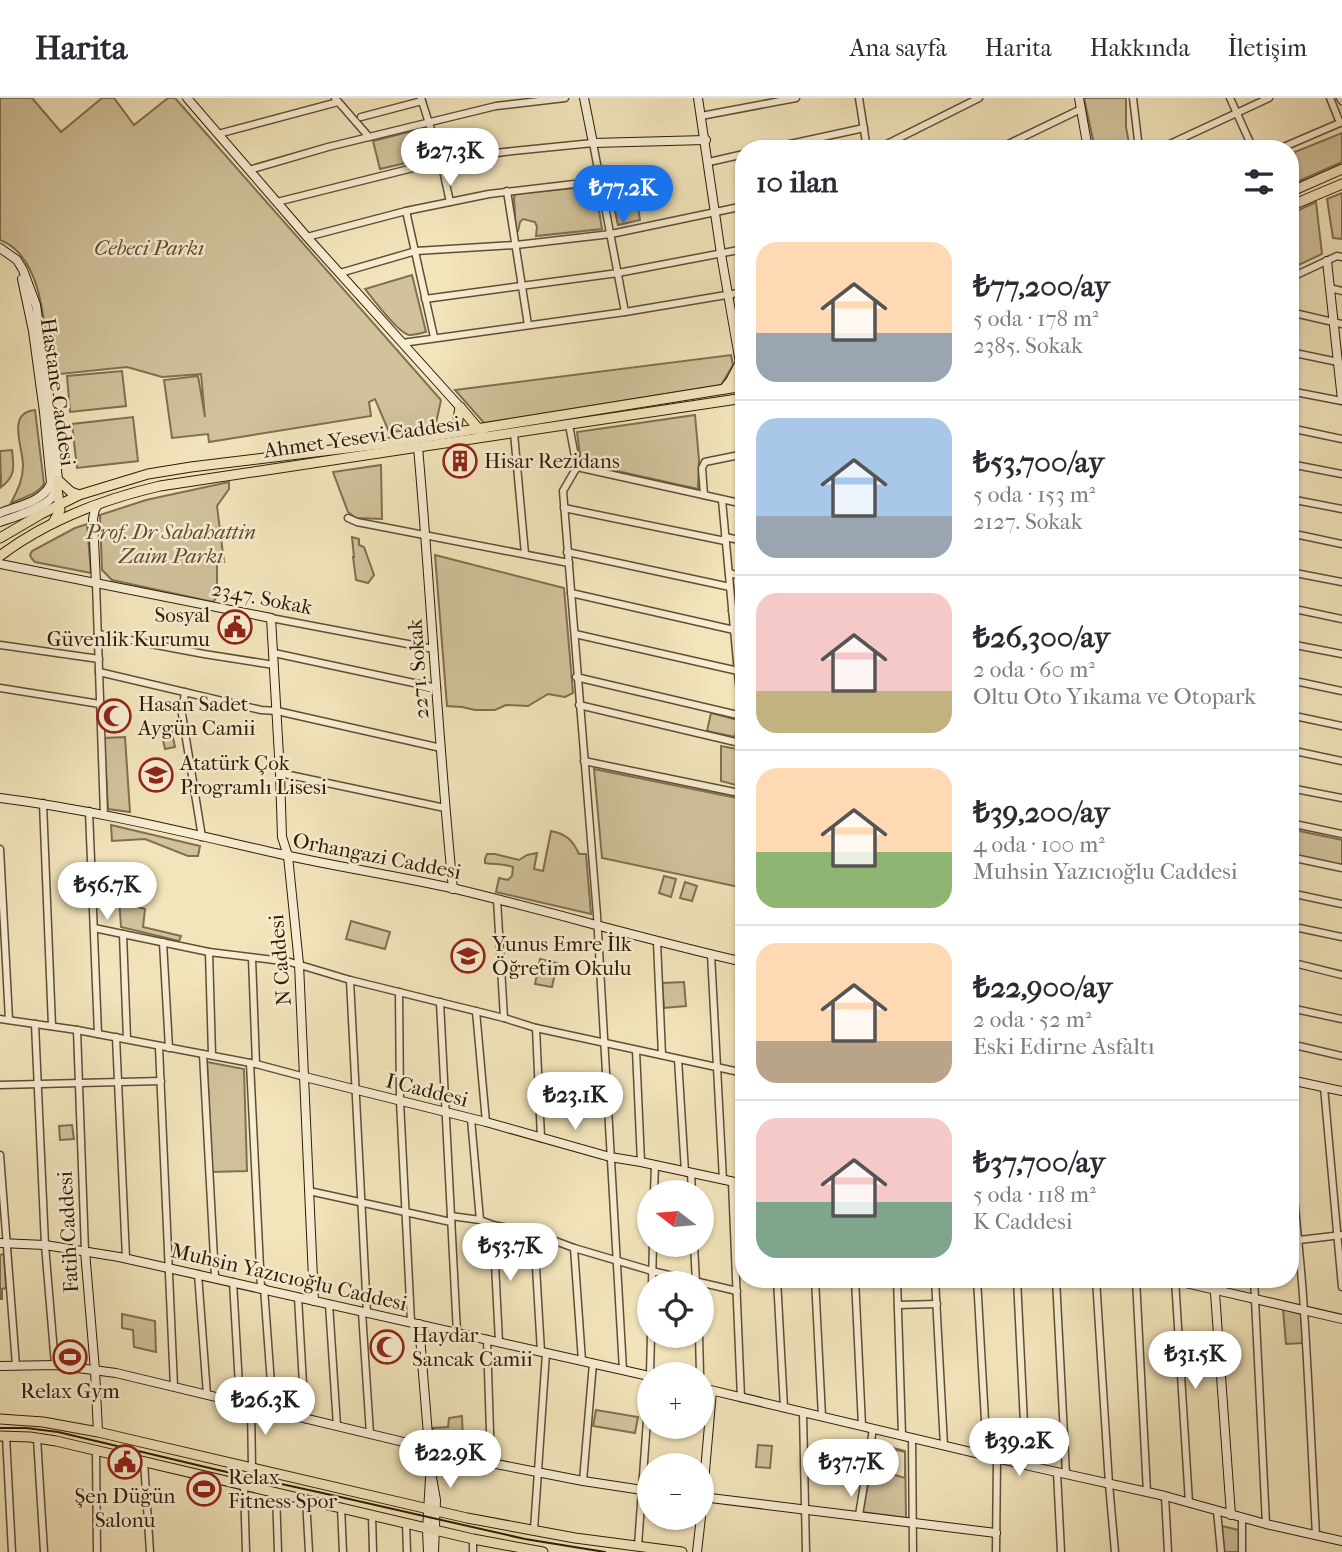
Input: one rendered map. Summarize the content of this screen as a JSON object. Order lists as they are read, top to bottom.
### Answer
{
  "streets": {
    "main road": ["Ahmet Yesevi Caddesi"],
    "street": [
      "Hastane Caddesi",
      "2347. Sokak",
      "2271. Sokak",
      "Orhangazi Caddesi",
      "N Caddesi",
      "I Caddesi",
      "Fatih Caddesi",
      "Muhsin Yazıcıoğlu Caddesi"
    ]
  },
  "crossings": [
    ["Ahmet Yesevi Caddesi", "2271. Sokak"],
    ["2347. Sokak", "2271. Sokak"],
    ["2347. Sokak", "N Caddesi"],
    ["2271. Sokak", "Orhangazi Caddesi"],
    ["Orhangazi Caddesi", "N Caddesi"],
    ["N Caddesi", "I Caddesi"],
    ["N Caddesi", "Muhsin Yazıcıoğlu Caddesi"],
    ["Fatih Caddesi", "Muhsin Yazıcıoğlu Caddesi"]
  ],
  "parks": ["Cebeci Parkı", "Prof. Dr Sabahattin Zaim Parkı"],
  "places": {
    "building": ["Hisar Rezidans"],
    "public building": ["Sosyal Güvenlik Kurumu", "Şen Düğün Salonu"],
    "mosque": ["Hasan Sadet Aygün Camii", "Haydar Sancak Camii"],
    "school or university": ["Atatürk Çok Programlı Lisesi", "Yunus Emre İlk Öğretim Okulu"],
    "sports": ["Relax Gym", "Relax Fitness Spor"]
  },
  "north": "left",
  "page": {
    "header": "Harita",
    "nav": [
      "Ana sayfa",
      "Harita",
      "Hakkında",
      "İletişim"
    ],
    "price": [
      "₺27.3K",
      "₺77.2K",
      "₺56.7K",
      "₺23.1K",
      "₺53.7K",
      "₺31.5K",
      "₺26.3K",
      "₺39.2K",
      "₺22.9K",
      "₺37.7K"
    ],
    "heading": "10 ilan",
    "list": [
      {
        "name": "₺77,200/ay",
        "note": "5 oda · 178 m² · 2385. Sokak"
      },
      {
        "name": "₺53,700/ay",
        "note": "5 oda · 153 m² · 2127. Sokak"
      },
      {
        "name": "₺26,300/ay",
        "note": "2 oda · 60 m² · Oltu Oto Yıkama ve Otopark"
      },
      {
        "name": "₺39,200/ay",
        "note": "4 oda · 100 m² · Muhsin Yazıcıoğlu Caddesi"
      },
      {
        "name": "₺22,900/ay",
        "note": "2 oda · 52 m² · Eski Edirne Asfaltı"
      },
      {
        "name": "₺37,700/ay",
        "note": "5 oda · 118 m² · K Caddesi"
      }
    ],
    "map_buttons": ["+", "−"]
  }
}
